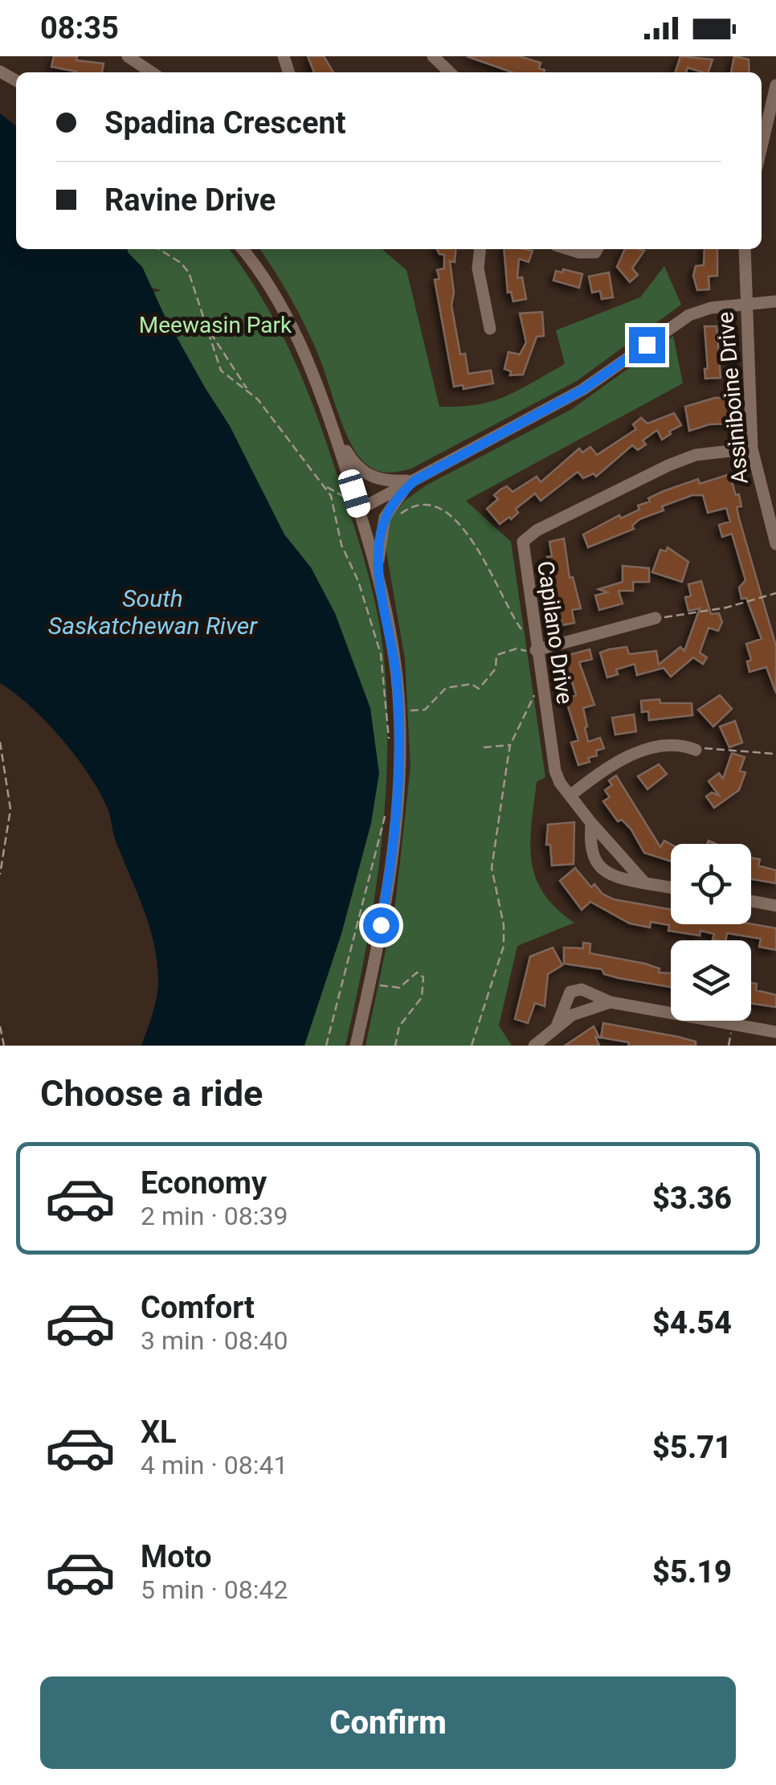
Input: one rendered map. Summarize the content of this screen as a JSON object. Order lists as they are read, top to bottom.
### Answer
{
  "streets": {
    "street": ["Assiniboine Drive", "Capilano Drive"]
  },
  "crossings": [
    ["Assiniboine Drive", "Capilano Drive"]
  ],
  "water": ["South Saskatchewan River"],
  "parks": ["Meewasin Park"],
  "page": {
    "status": "08:35",
    "banner": ["Spadina Crescent", "Ravine Drive"],
    "heading": "Choose a ride",
    "list": [
      {
        "name": "Economy",
        "note": "2 min · 08:39",
        "value": "$3.36"
      },
      {
        "name": "Comfort",
        "note": "3 min · 08:40",
        "value": "$4.54"
      },
      {
        "name": "XL",
        "note": "4 min · 08:41",
        "value": "$5.71"
      },
      {
        "name": "Moto",
        "note": "5 min · 08:42",
        "value": "$5.19"
      }
    ],
    "buttons": "Confirm"
  }
}
